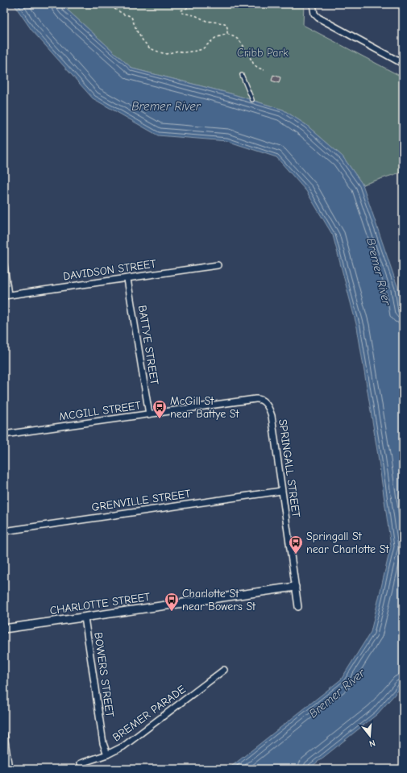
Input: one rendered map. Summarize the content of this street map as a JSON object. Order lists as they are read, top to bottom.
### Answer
{
  "streets": {
    "street": [
      "DAVIDSON STREET",
      "BATTYE STREET",
      "MCGILL STREET",
      "SPRINGALL STREET",
      "GRENVILLE STREET",
      "CHARLOTTE STREET",
      "BOWERS STREET",
      "BREMER PARADE"
    ]
  },
  "crossings": [
    ["DAVIDSON STREET", "BATTYE STREET"],
    ["BATTYE STREET", "MCGILL STREET"],
    ["MCGILL STREET", "SPRINGALL STREET"],
    ["SPRINGALL STREET", "GRENVILLE STREET"],
    ["SPRINGALL STREET", "CHARLOTTE STREET"],
    ["CHARLOTTE STREET", "BOWERS STREET"],
    ["BOWERS STREET", "BREMER PARADE"]
  ],
  "water": ["Bremer River"],
  "parks": ["Cribb Park"],
  "places": {
    "bus stop": ["McGill St near Battye St", "Springall St near Charlotte St", "Charlotte St near Bowers St"]
  },
  "north": "bottom"
}
